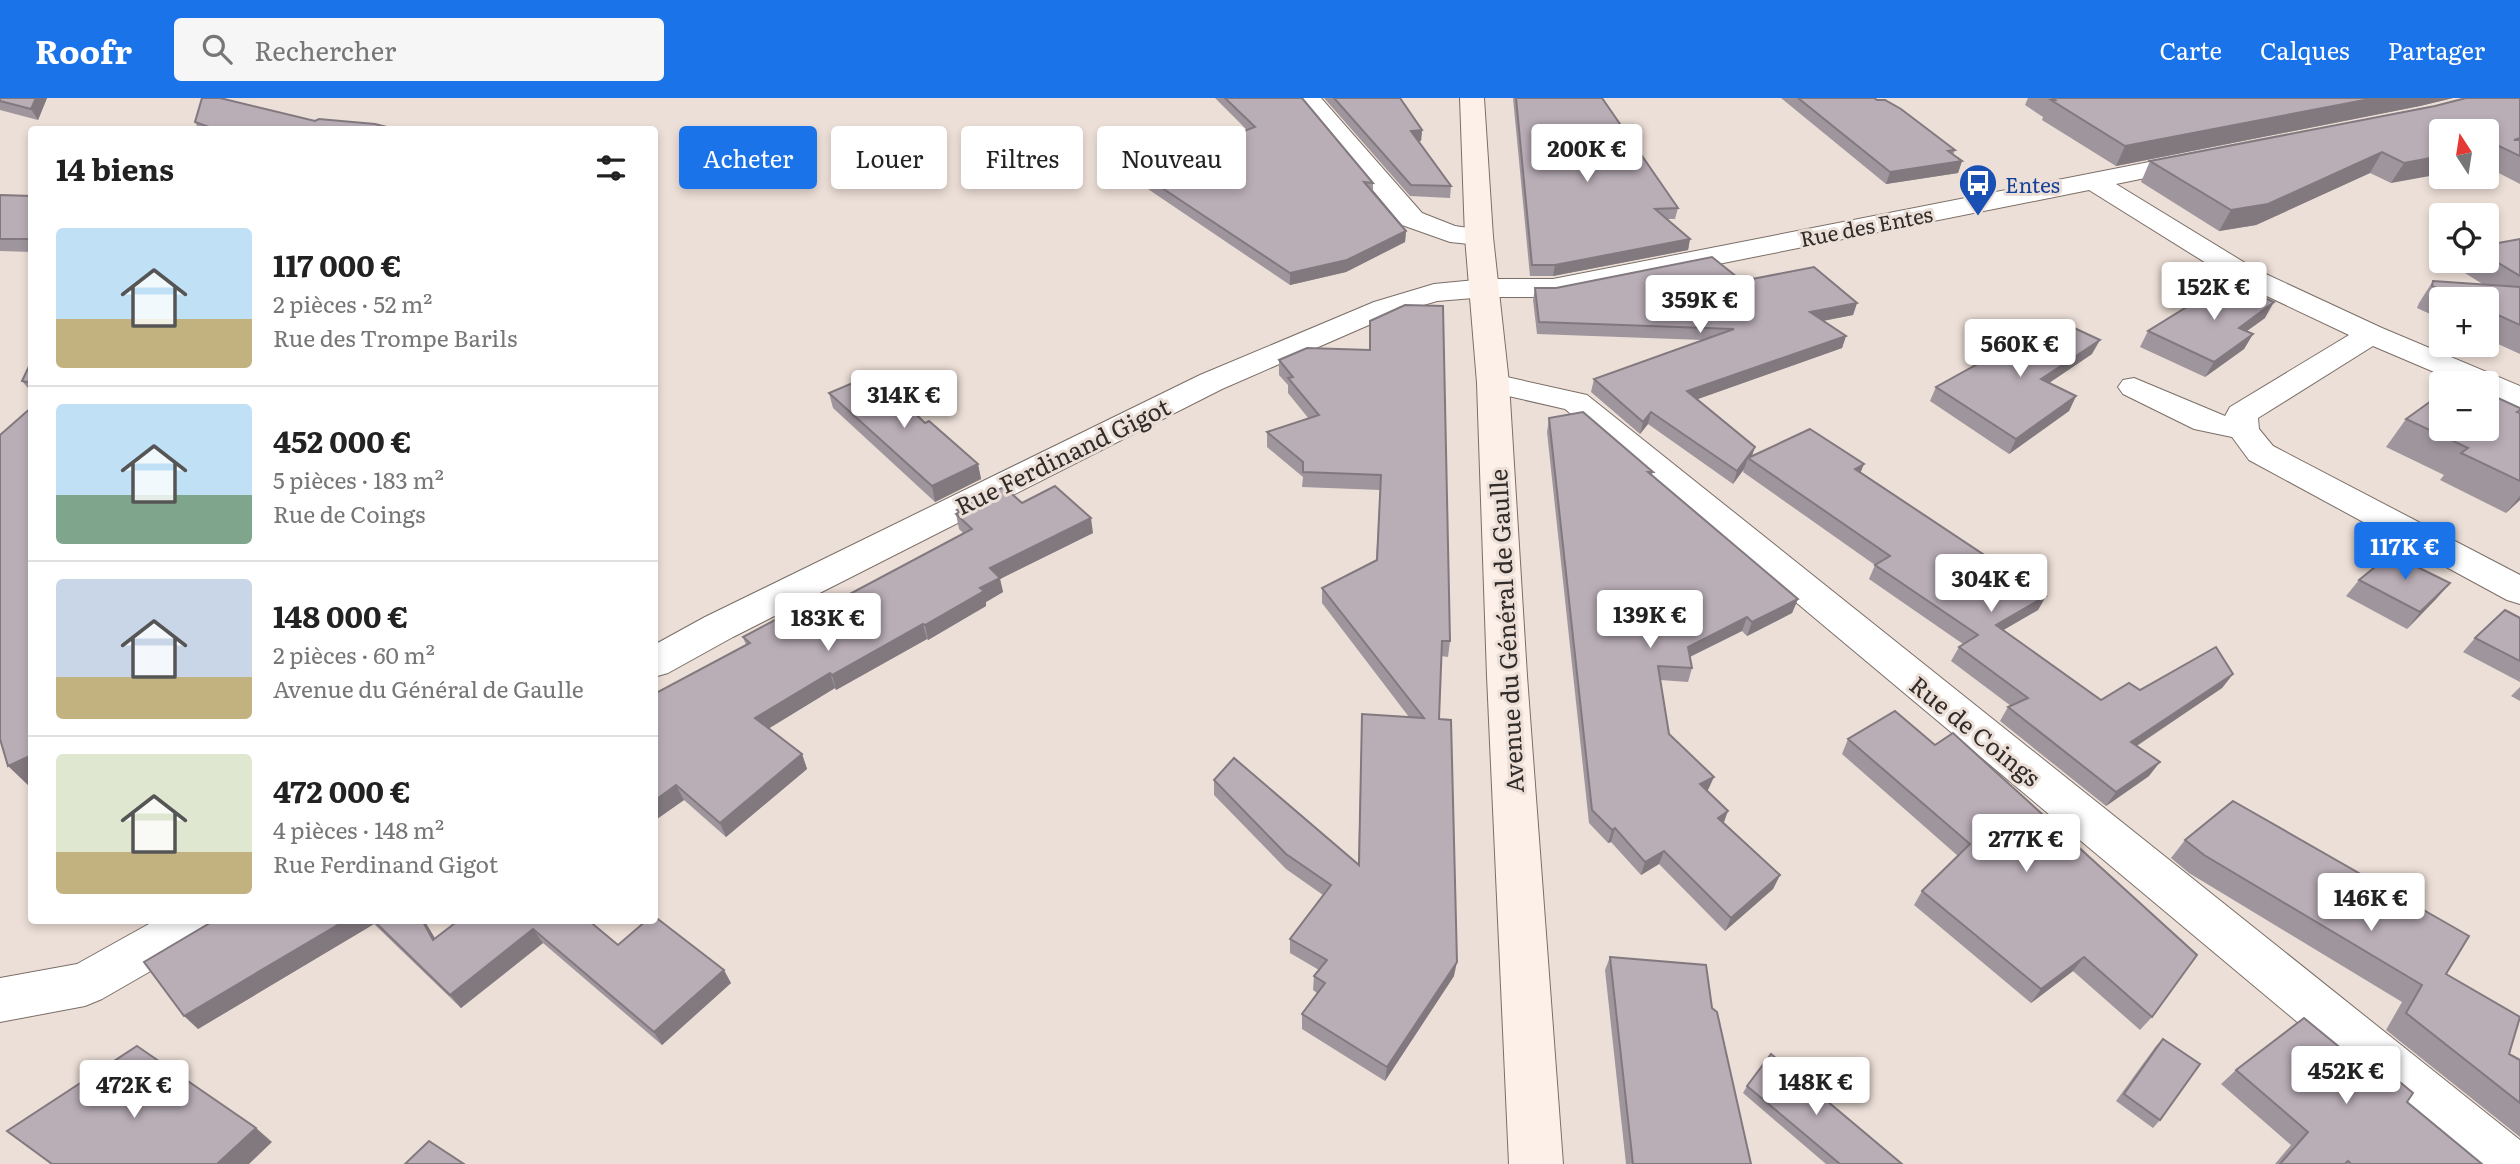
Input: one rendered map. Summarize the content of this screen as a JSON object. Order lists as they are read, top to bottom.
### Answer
{
  "streets": {
    "main road": ["Avenue du Général de Gaulle"],
    "street": ["Rue des Entes", "Rue Ferdinand Gigot", "Rue de Coings"]
  },
  "crossings": [
    ["Rue des Entes", "Rue Ferdinand Gigot"],
    ["Rue des Entes", "Avenue du Général de Gaulle"],
    ["Rue Ferdinand Gigot", "Avenue du Général de Gaulle"],
    ["Avenue du Général de Gaulle", "Rue de Coings"]
  ],
  "places": {
    "bus stop": ["Entes"]
  },
  "north": "top",
  "page": {
    "header": "Roofr",
    "search": "Rechercher",
    "nav": ["Carte", "Calques", "Partager"],
    "map_buttons": ["+", "−"],
    "price": [
      "200K €",
      "152K €",
      "359K €",
      "560K €",
      "314K €",
      "117K €",
      "304K €",
      "139K €",
      "183K €",
      "277K €",
      "146K €",
      "452K €",
      "148K €",
      "472K €"
    ],
    "chip": [
      "Acheter",
      "Louer",
      "Filtres",
      "Nouveau"
    ],
    "heading": "14 biens",
    "list": [
      {
        "name": "117 000 €",
        "note": "2 pièces · 52 m² · Rue des Trompe Barils"
      },
      {
        "name": "452 000 €",
        "note": "5 pièces · 183 m² · Rue de Coings"
      },
      {
        "name": "148 000 €",
        "note": "2 pièces · 60 m² · Avenue du Général de Gaulle"
      },
      {
        "name": "472 000 €",
        "note": "4 pièces · 148 m² · Rue Ferdinand Gigot"
      }
    ]
  }
}
